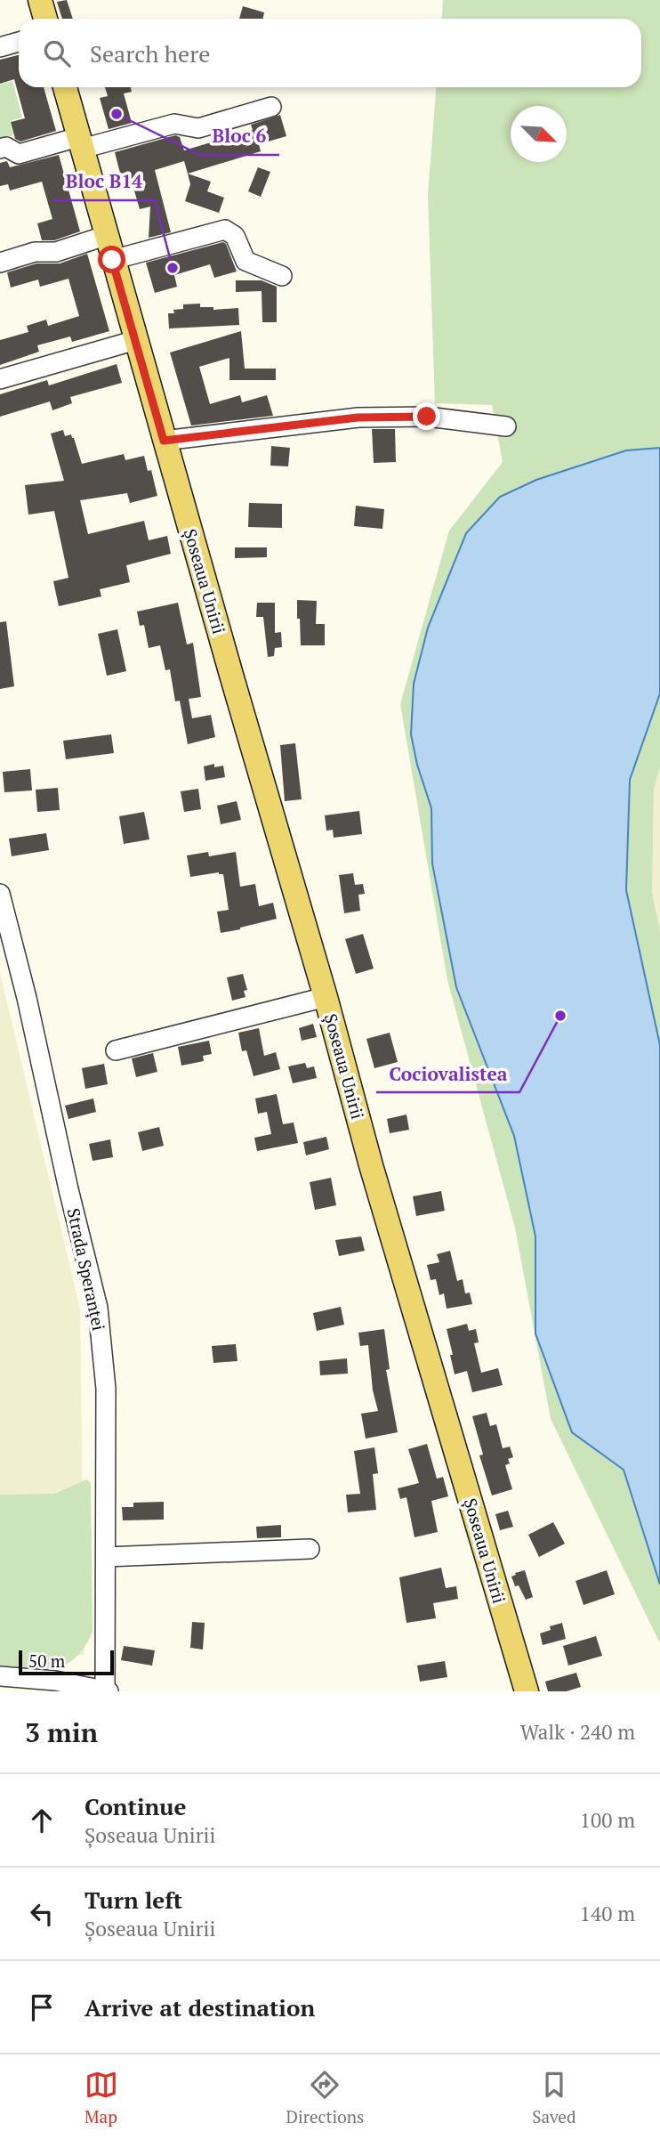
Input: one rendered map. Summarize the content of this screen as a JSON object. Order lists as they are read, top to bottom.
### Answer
{
  "streets": {
    "main road": ["Șoseaua Unirii"],
    "street": ["Strada Speranței"]
  },
  "places": ["Bloc 6", "Bloc B14", "Cociovalistea"],
  "scale_bar": "50 m",
  "north": "bottom right",
  "page": {
    "search": "Search here",
    "scale": "50 m",
    "heading": ["3 min", "Walk · 240 m"],
    "list": [
      ["Continue", "Șoseaua Unirii", "100 m"],
      ["Turn left", "Șoseaua Unirii", "140 m"],
      "Arrive at destination"
    ],
    "nav": ["Map", "Directions", "Saved"]
  }
}
